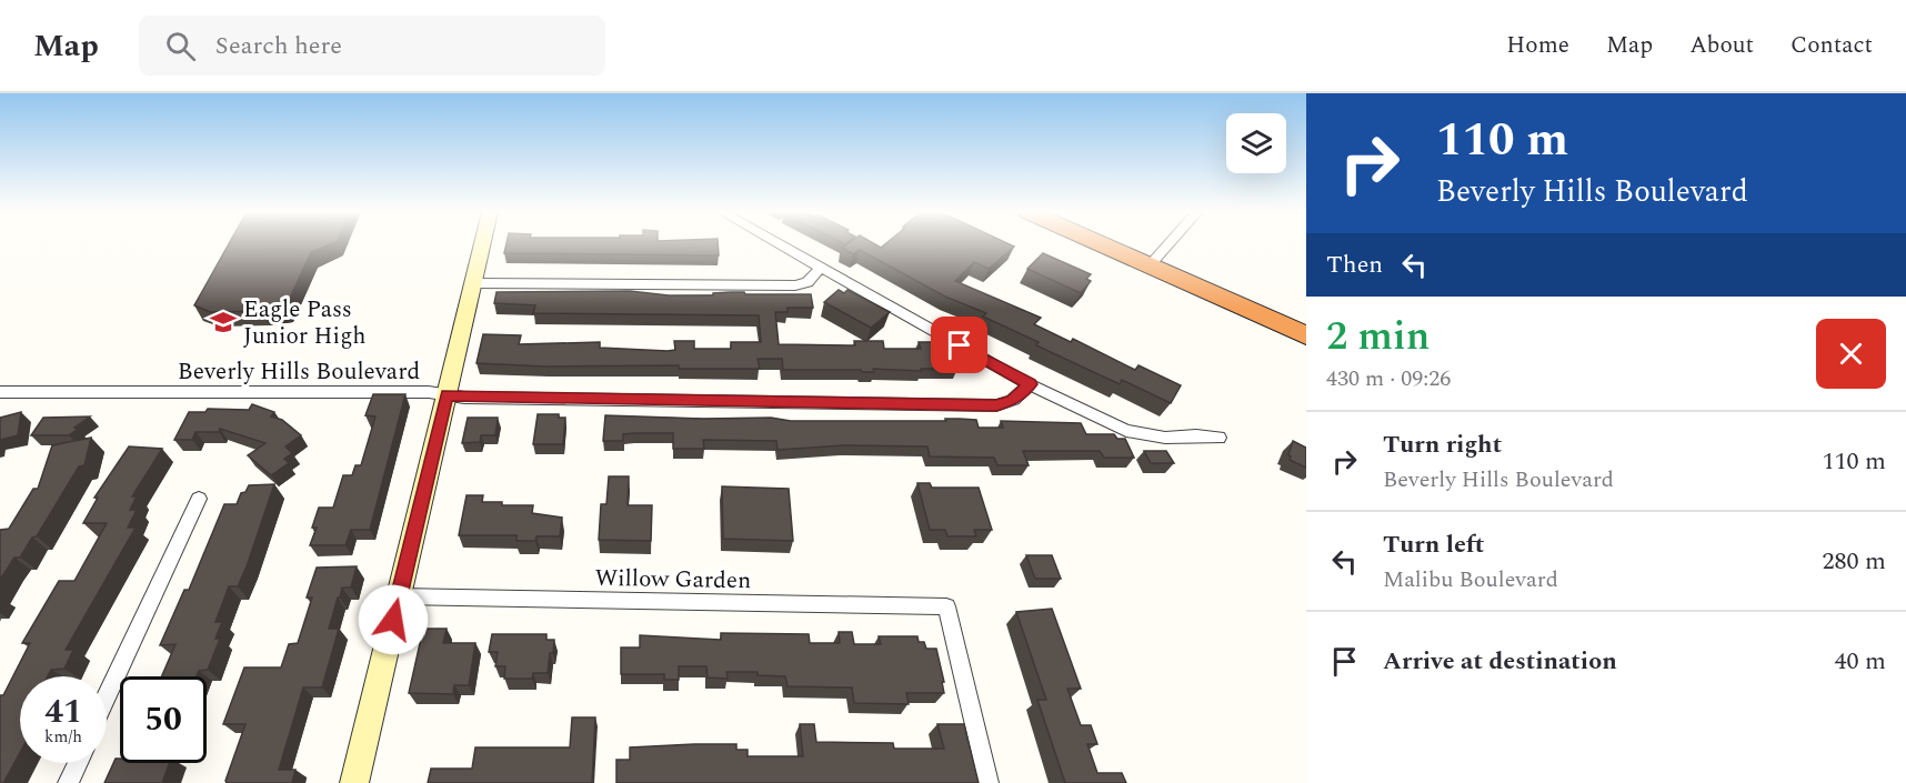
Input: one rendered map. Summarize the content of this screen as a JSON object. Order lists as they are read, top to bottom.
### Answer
{
  "streets": {
    "street": ["Beverly Hills Boulevard", "Willow Garden"]
  },
  "places": {
    "school or university": ["Eagle Pass Junior High"]
  },
  "page": {
    "header": "Map",
    "search": "Search here",
    "nav": [
      "Home",
      "Map",
      "About",
      "Contact"
    ],
    "turn": ["110 m", "Beverly Hills Boulevard"],
    "then": "Then",
    "heading": ["2 min", "430 m · 09:26"],
    "list": [
      {
        "name": "Turn right",
        "note": "Beverly Hills Boulevard",
        "value": "110 m"
      },
      {
        "name": "Turn left",
        "note": "Malibu Boulevard",
        "value": "280 m"
      },
      {
        "name": "Arrive at destination",
        "value": "40 m"
      }
    ],
    "speed": "41 km/h",
    "limit": "50"
  }
}
